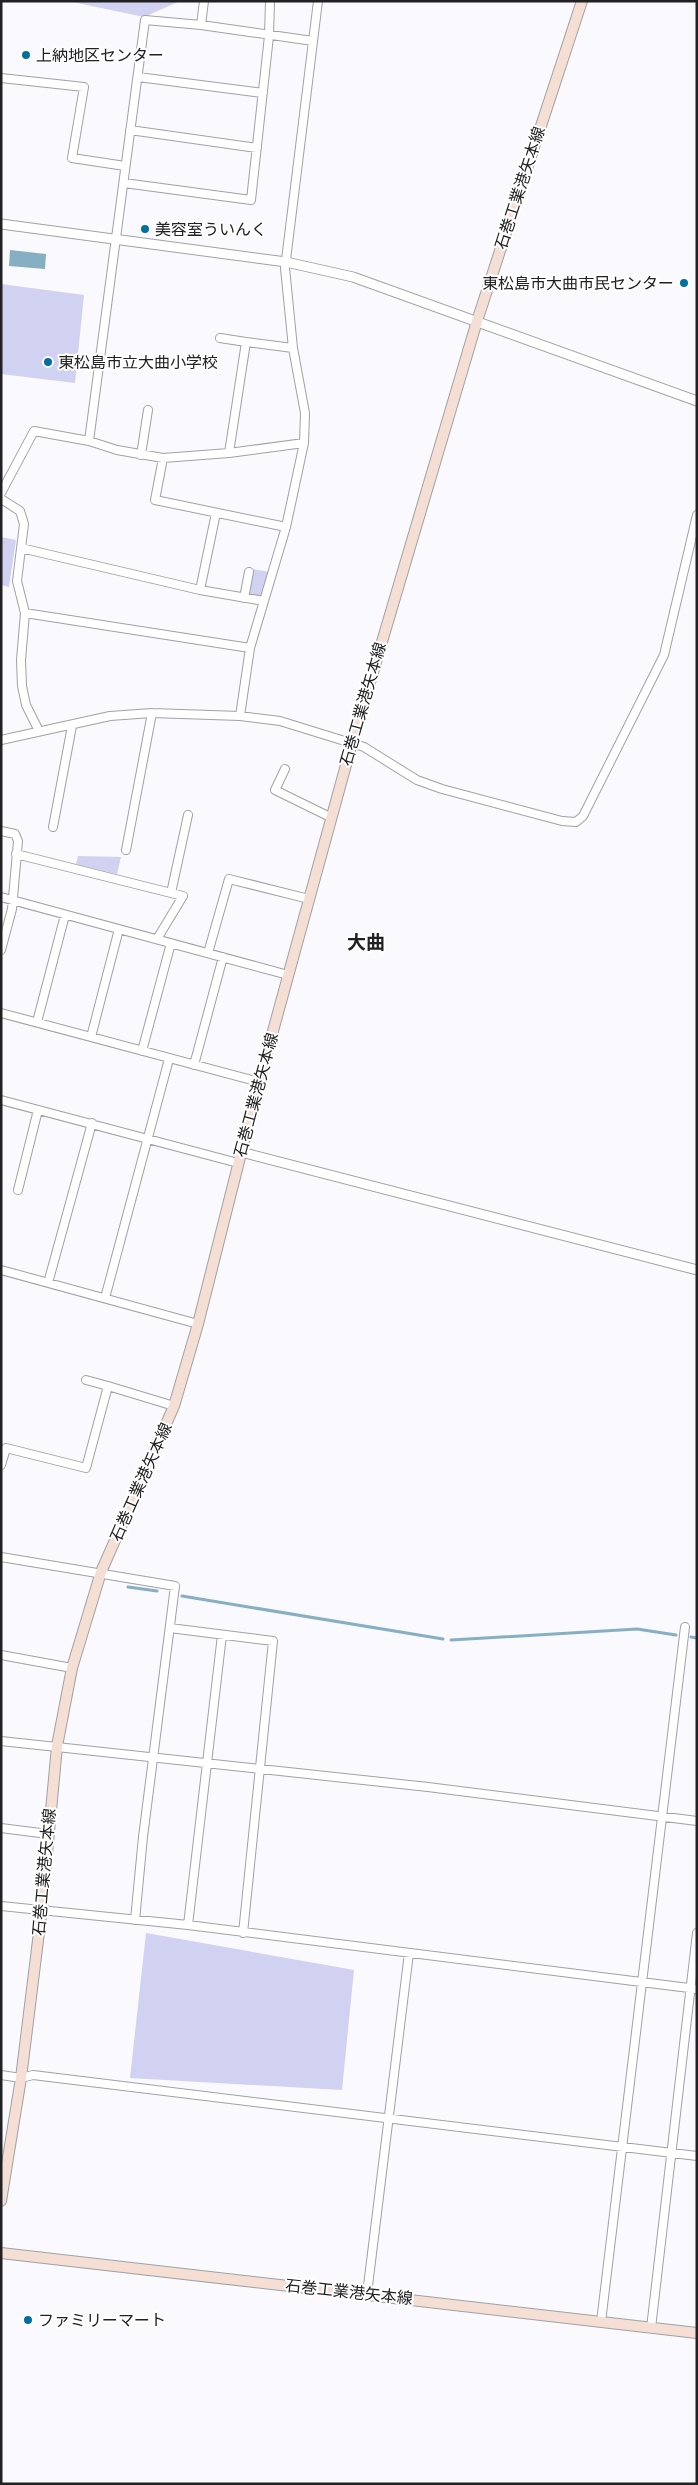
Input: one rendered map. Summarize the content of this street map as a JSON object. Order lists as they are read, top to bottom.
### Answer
{
  "streets": {
    "main road": ["石巻工業港矢本線"]
  },
  "districts": ["大曲"],
  "places": [
    "上納地区センター",
    "美容室ういんく",
    "東松島市大曲市民センター",
    "東松島市立大曲小学校",
    "ファミリーマート"
  ]
}
